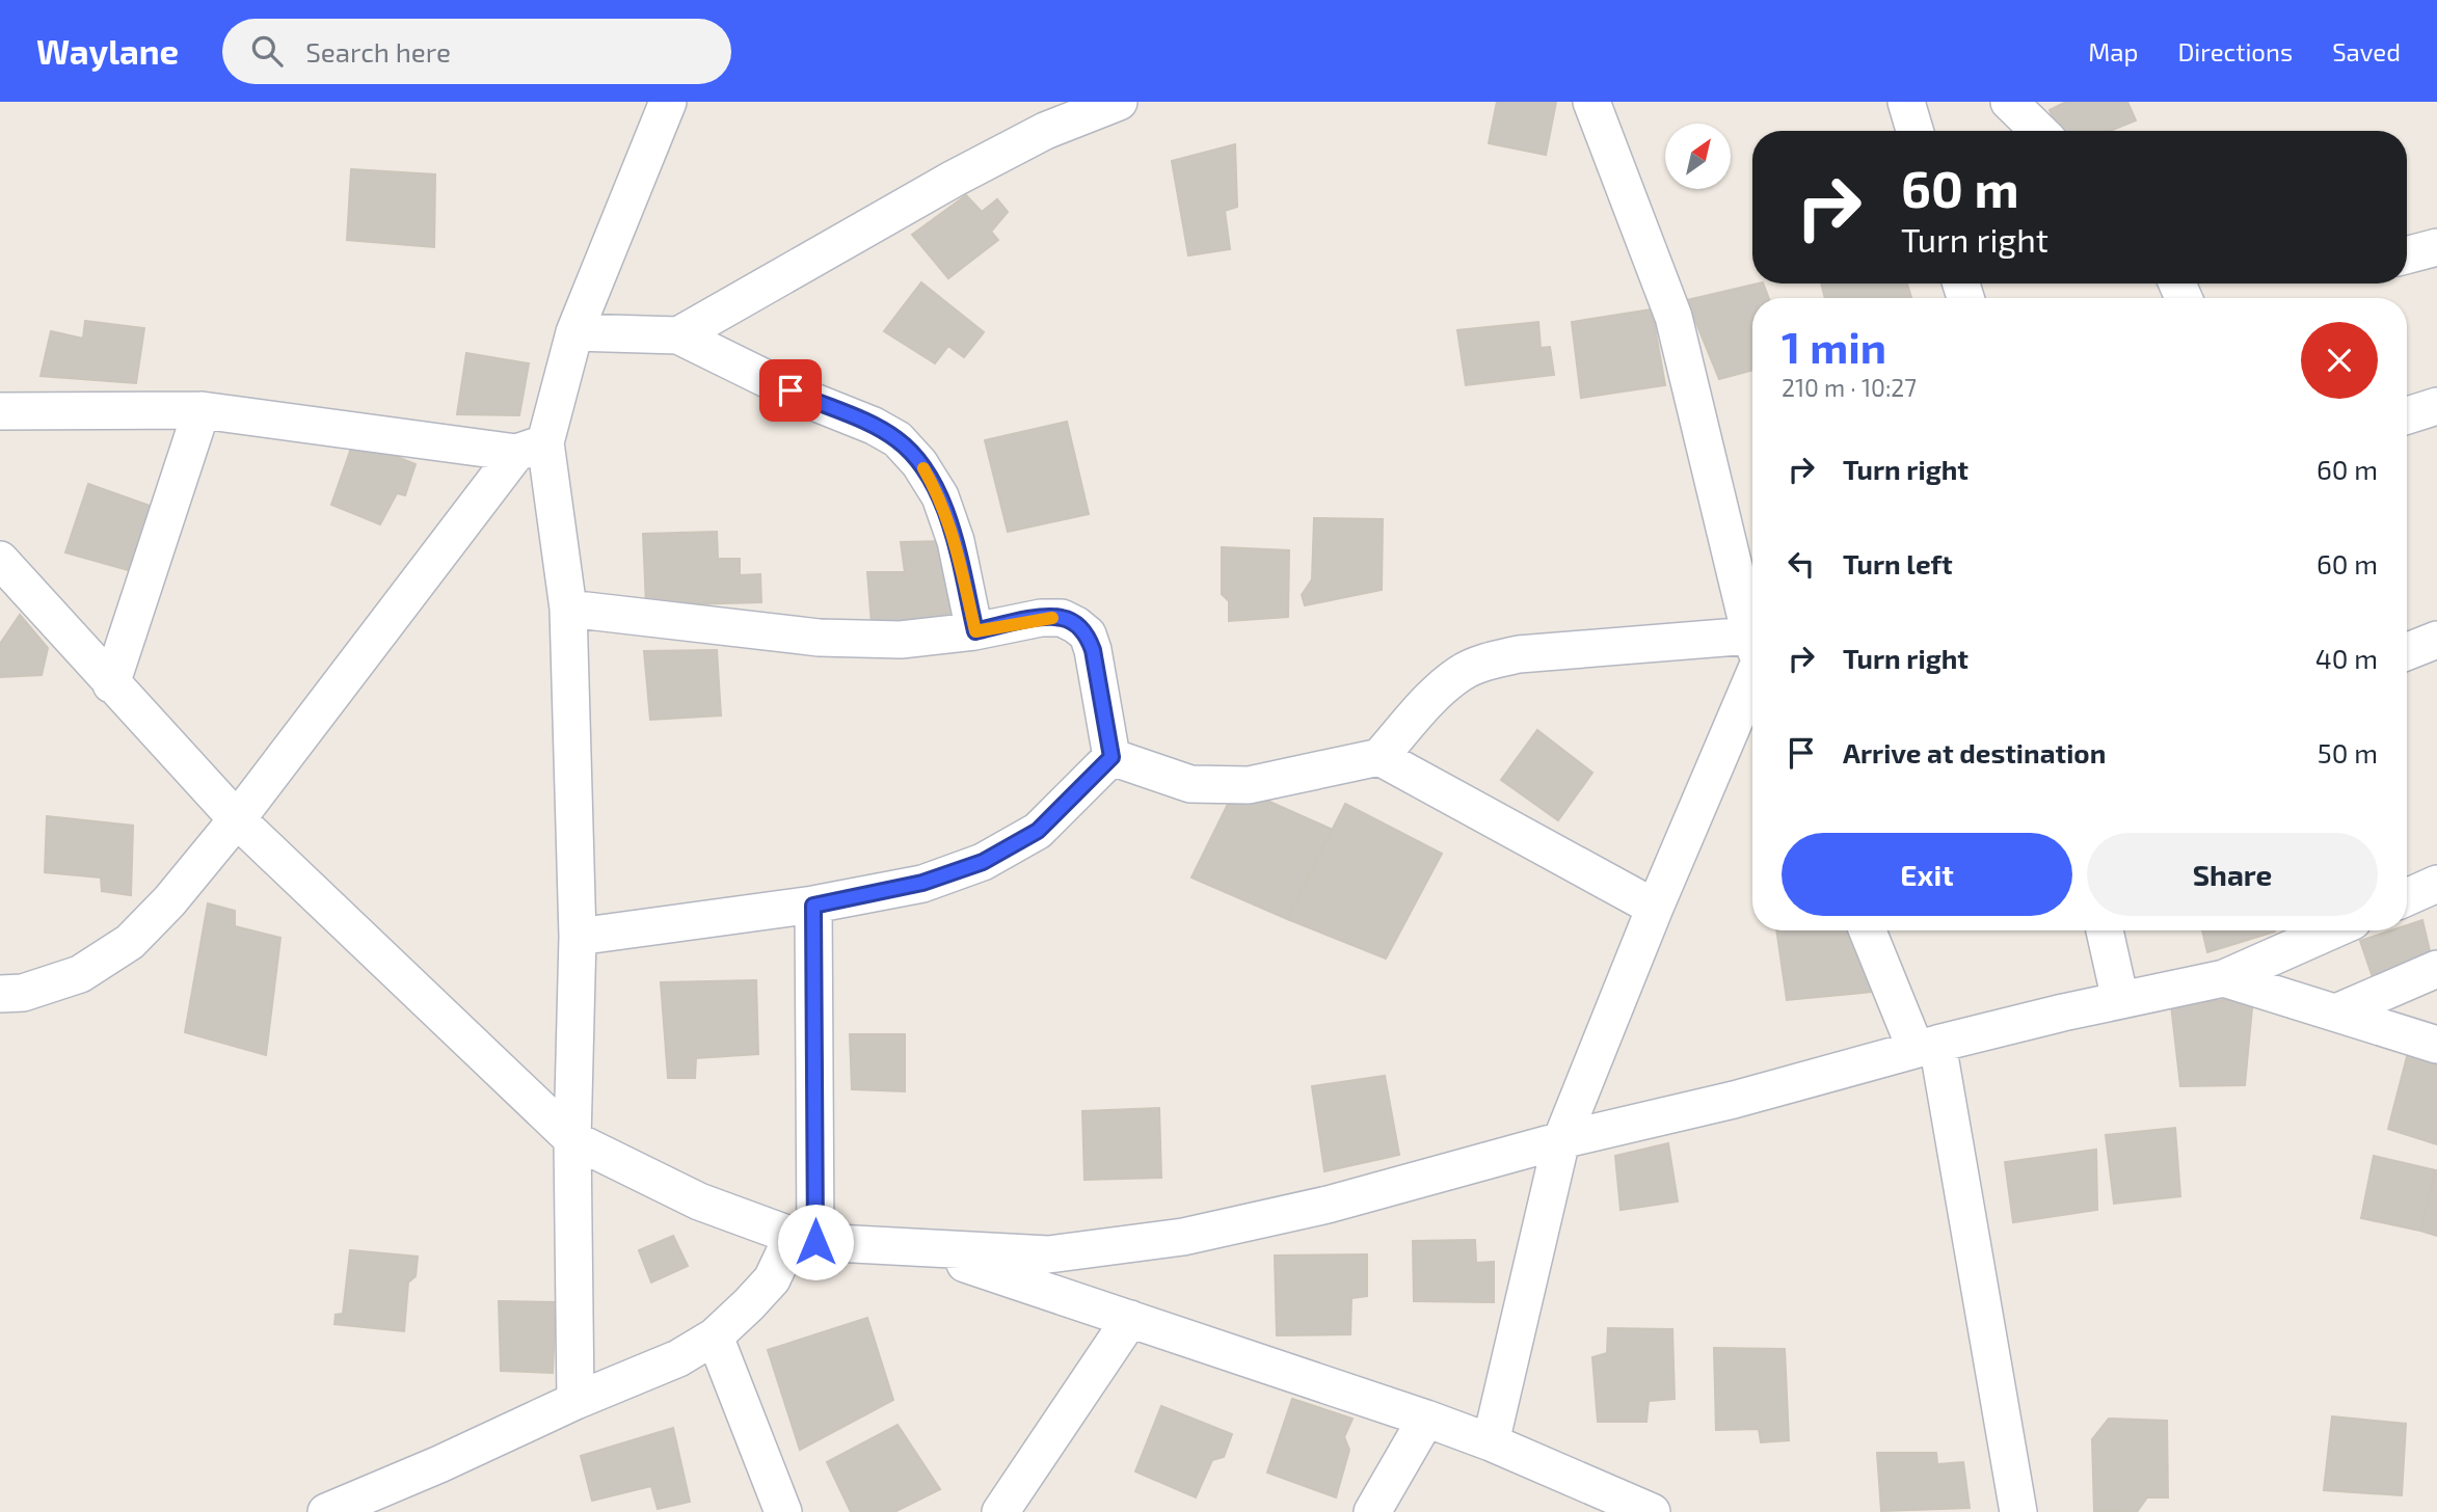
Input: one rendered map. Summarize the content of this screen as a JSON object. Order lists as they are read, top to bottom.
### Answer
{
  "north": "top right",
  "page": {
    "header": "Waylane",
    "search": "Search here",
    "nav": ["Map", "Directions", "Saved"],
    "turn": ["60 m", "Turn right"],
    "heading": ["1 min", "210 m · 10:27"],
    "list": [
      {
        "name": "Turn right",
        "value": "60 m"
      },
      {
        "name": "Turn left",
        "value": "60 m"
      },
      {
        "name": "Turn right",
        "value": "40 m"
      },
      {
        "name": "Arrive at destination",
        "value": "50 m"
      }
    ],
    "buttons": ["Exit", "Share"]
  }
}
